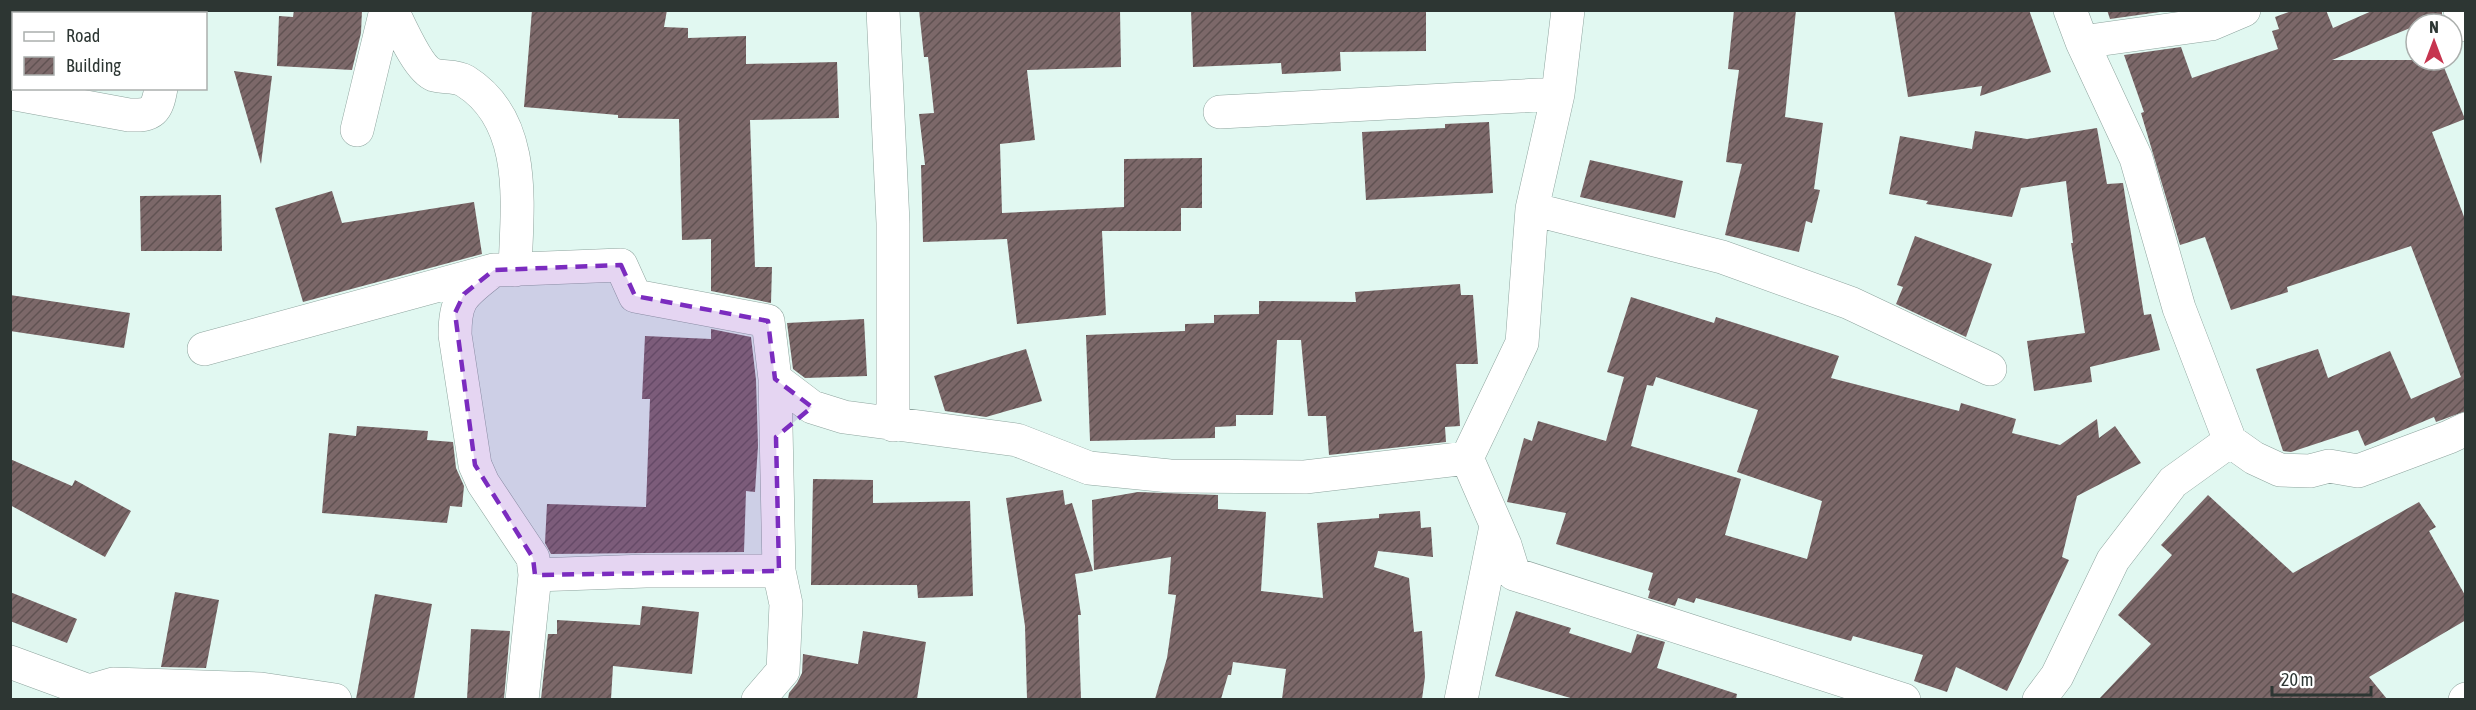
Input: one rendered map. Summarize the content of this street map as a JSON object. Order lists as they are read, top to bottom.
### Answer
{
  "legend": ["Road", "Building"],
  "scale_bar": "20 m",
  "north": "top"
}
